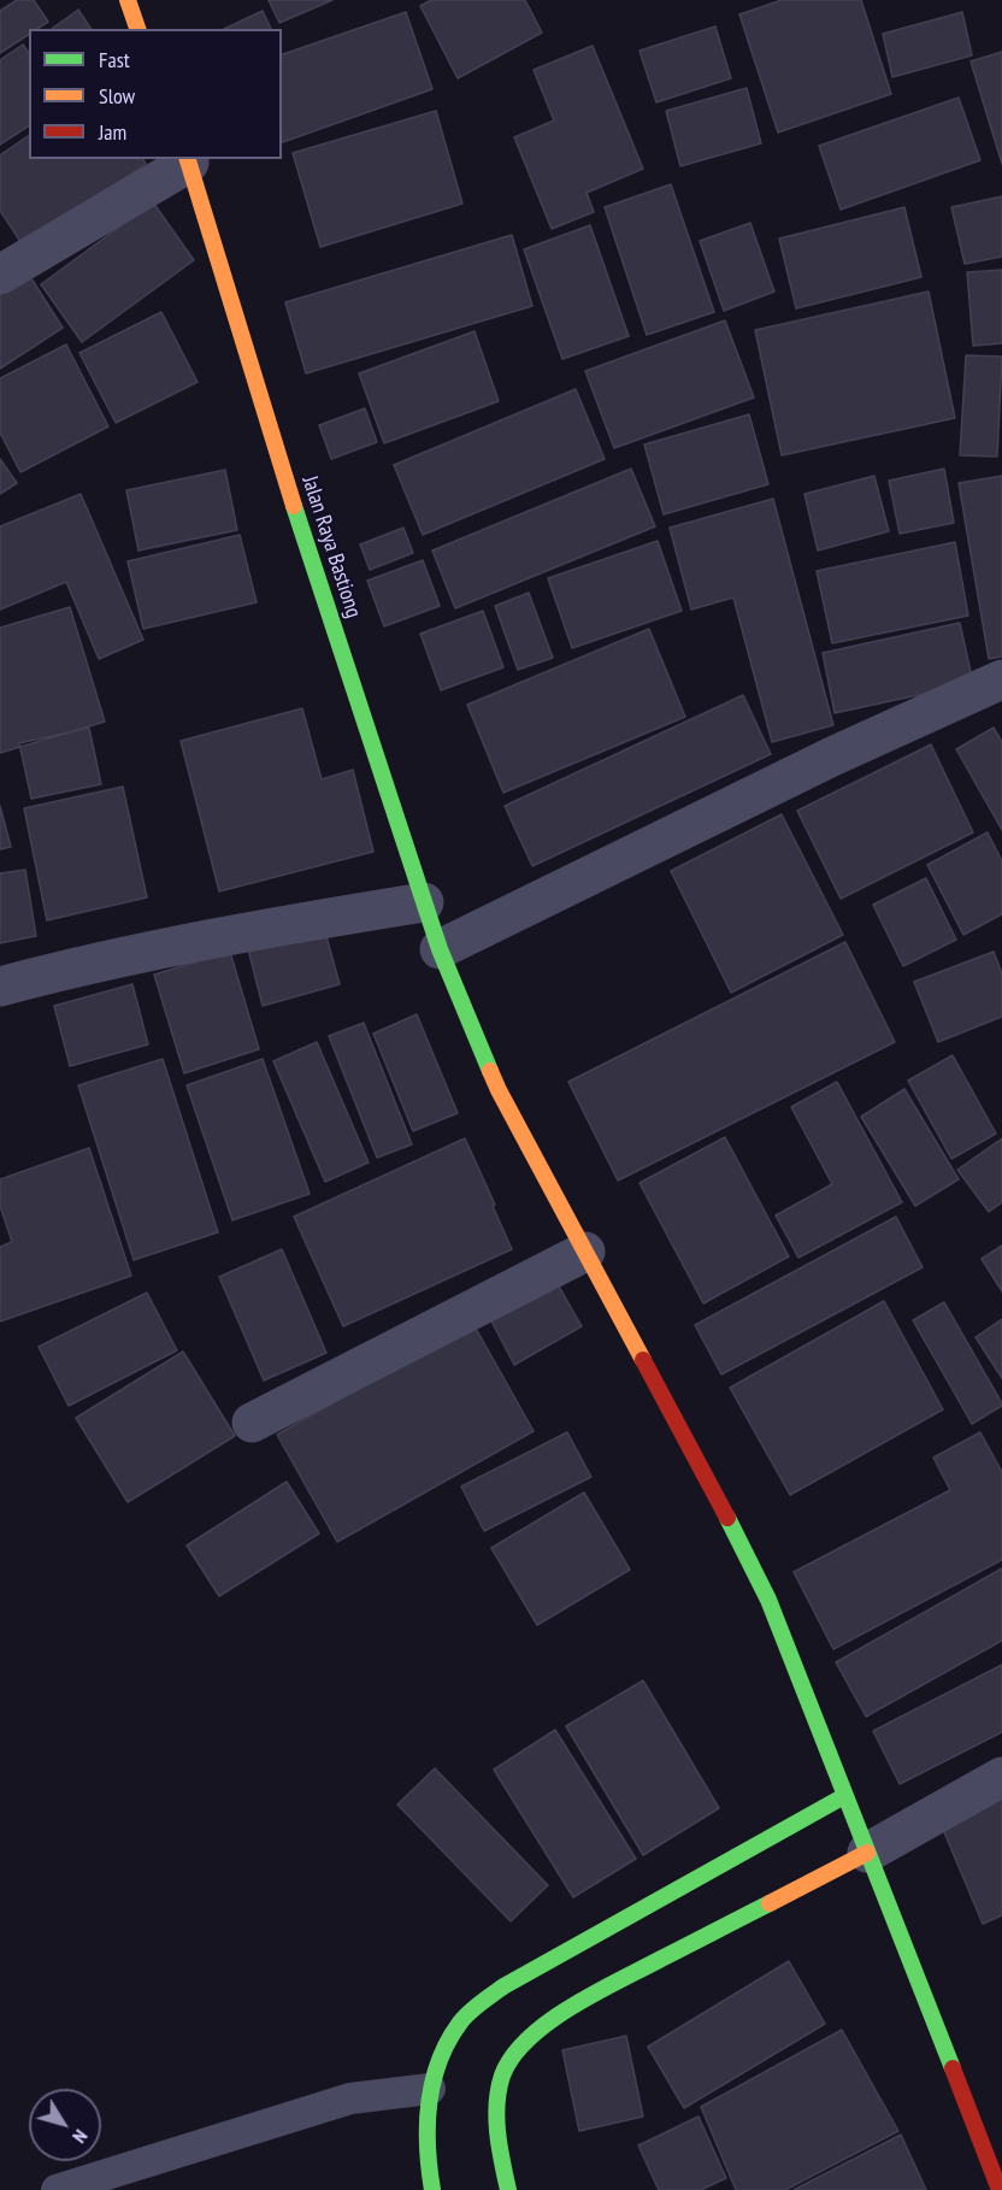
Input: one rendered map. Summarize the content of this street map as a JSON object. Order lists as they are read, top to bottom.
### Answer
{
  "streets": {
    "main road": ["Jalan Raya Bastiong"]
  },
  "legend": ["Fast", "Slow", "Jam"],
  "north": "bottom right"
}
